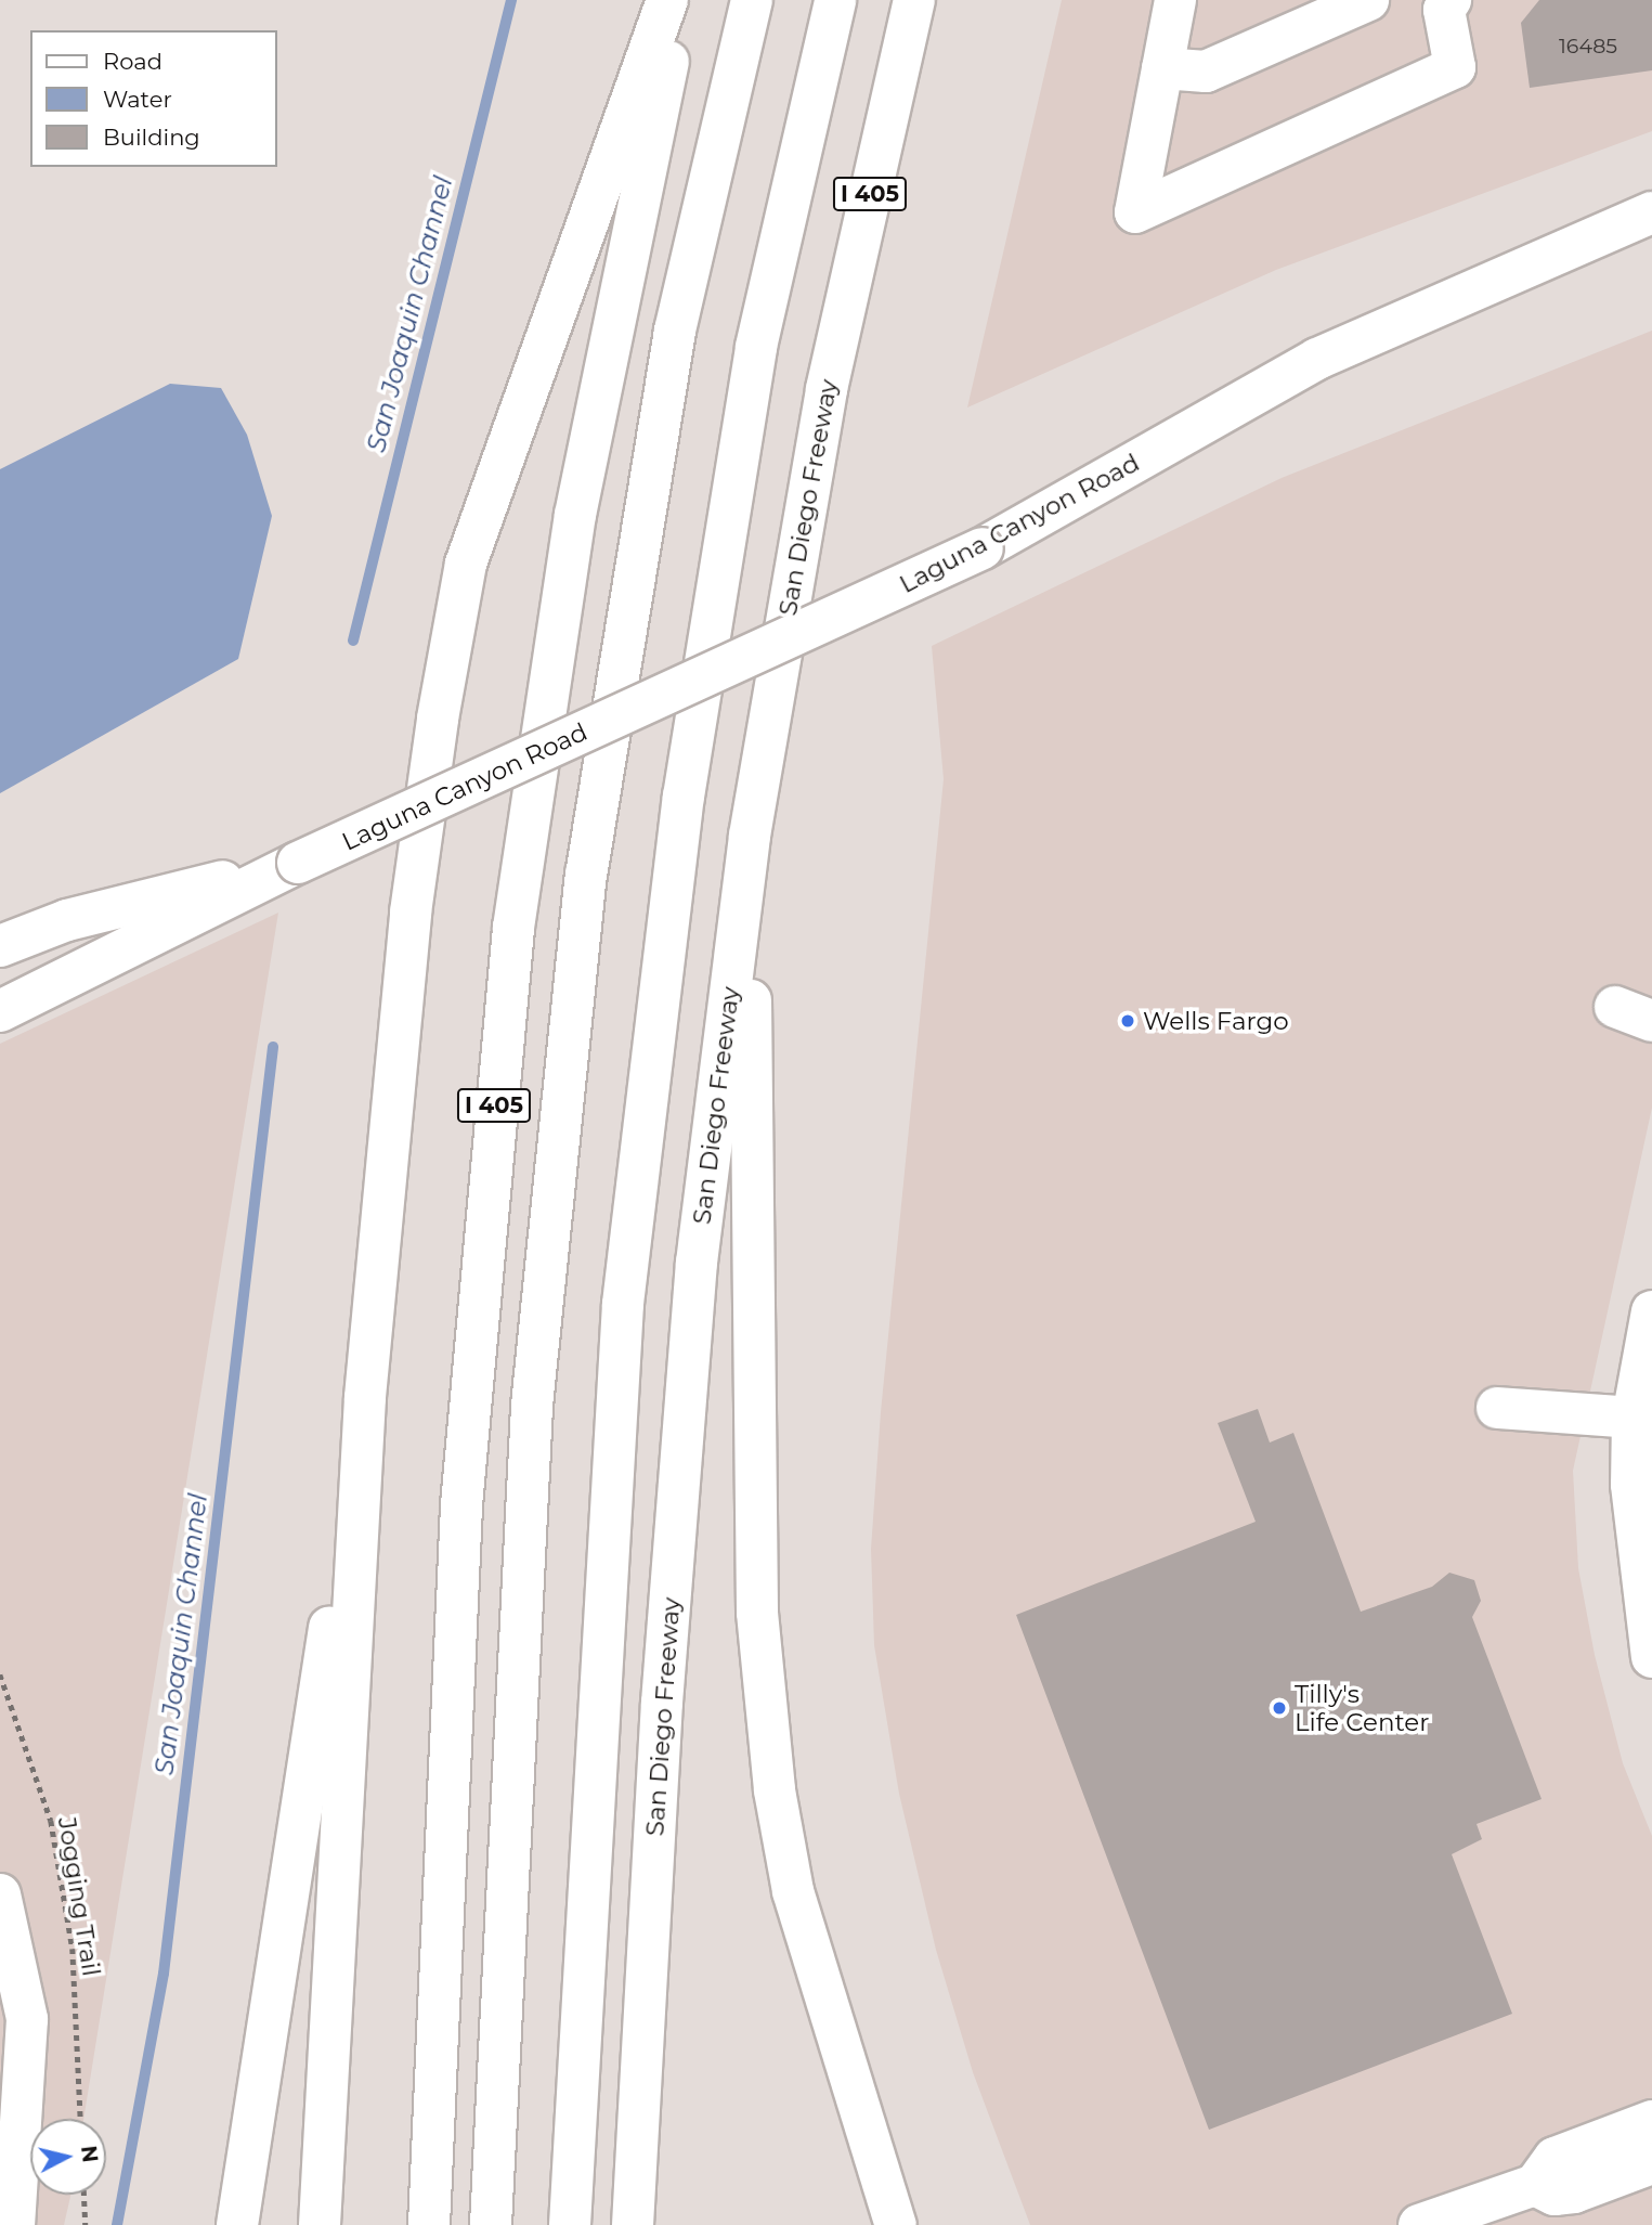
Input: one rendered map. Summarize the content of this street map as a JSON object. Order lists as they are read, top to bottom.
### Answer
{
  "streets": {
    "main road": ["I 405", "San Diego Freeway", "Laguna Canyon Road"],
    "path": ["Jogging Trail"]
  },
  "water": ["San Joaquin Channel"],
  "places": ["Wells Fargo", "Tilly's Life Center"],
  "house_numbers": ["16485"],
  "legend": ["Road", "Water", "Building"],
  "north": "right"
}
